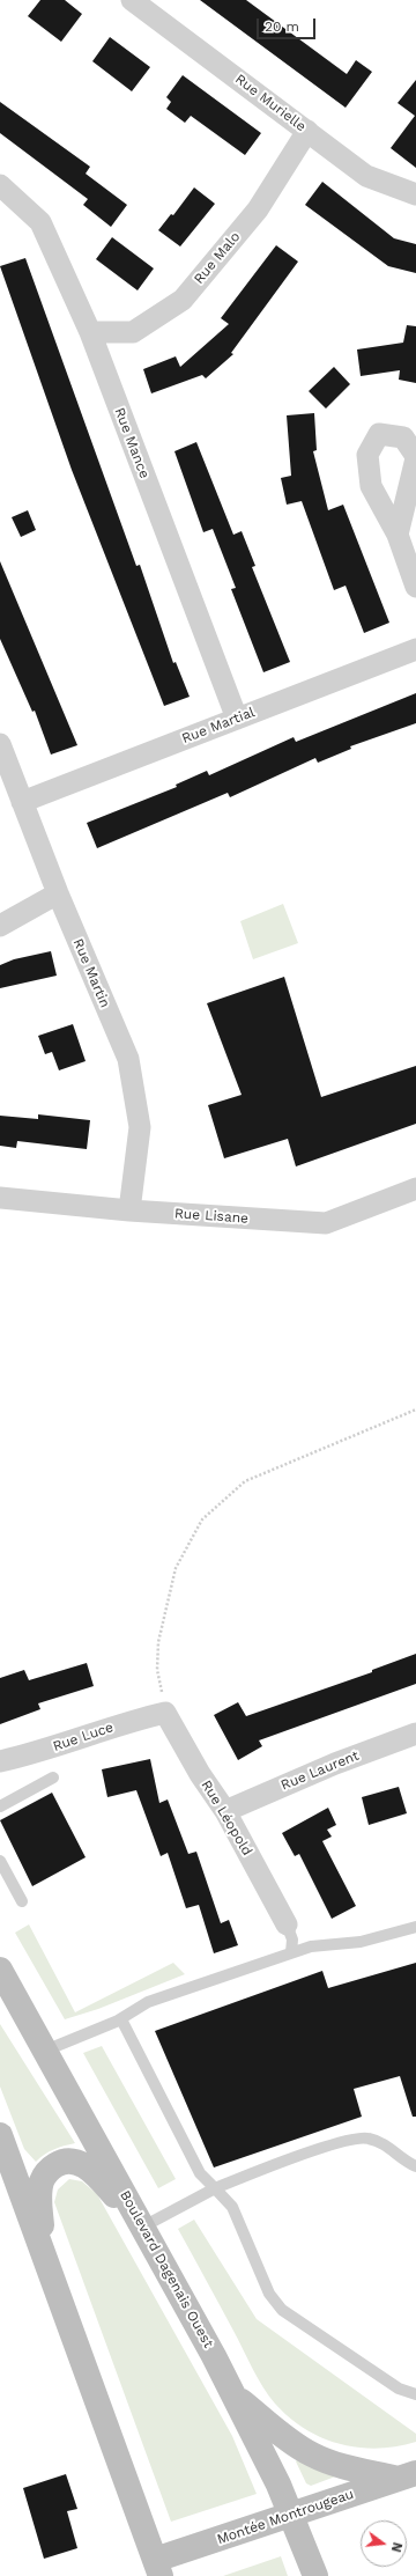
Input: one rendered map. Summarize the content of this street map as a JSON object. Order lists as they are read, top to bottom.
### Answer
{
  "streets": {
    "main road": ["Boulevard Dagenais Ouest", "Montée Montrougeau"],
    "street": [
      "Rue Murielle",
      "Rue Malo",
      "Rue Mance",
      "Rue Martial",
      "Rue Martin",
      "Rue Lisane",
      "Rue Luce",
      "Rue Laurent",
      "Rue Léopold"
    ]
  },
  "crossings": [
    ["Rue Murielle", "Rue Malo"],
    ["Rue Malo", "Rue Mance"],
    ["Rue Mance", "Rue Martial"],
    ["Rue Martial", "Rue Martin"],
    ["Rue Martin", "Rue Lisane"],
    ["Rue Luce", "Rue Léopold"],
    ["Rue Laurent", "Rue Léopold"],
    ["Boulevard Dagenais Ouest", "Montée Montrougeau"]
  ],
  "scale_bar": "20 m",
  "north": "right"
}
